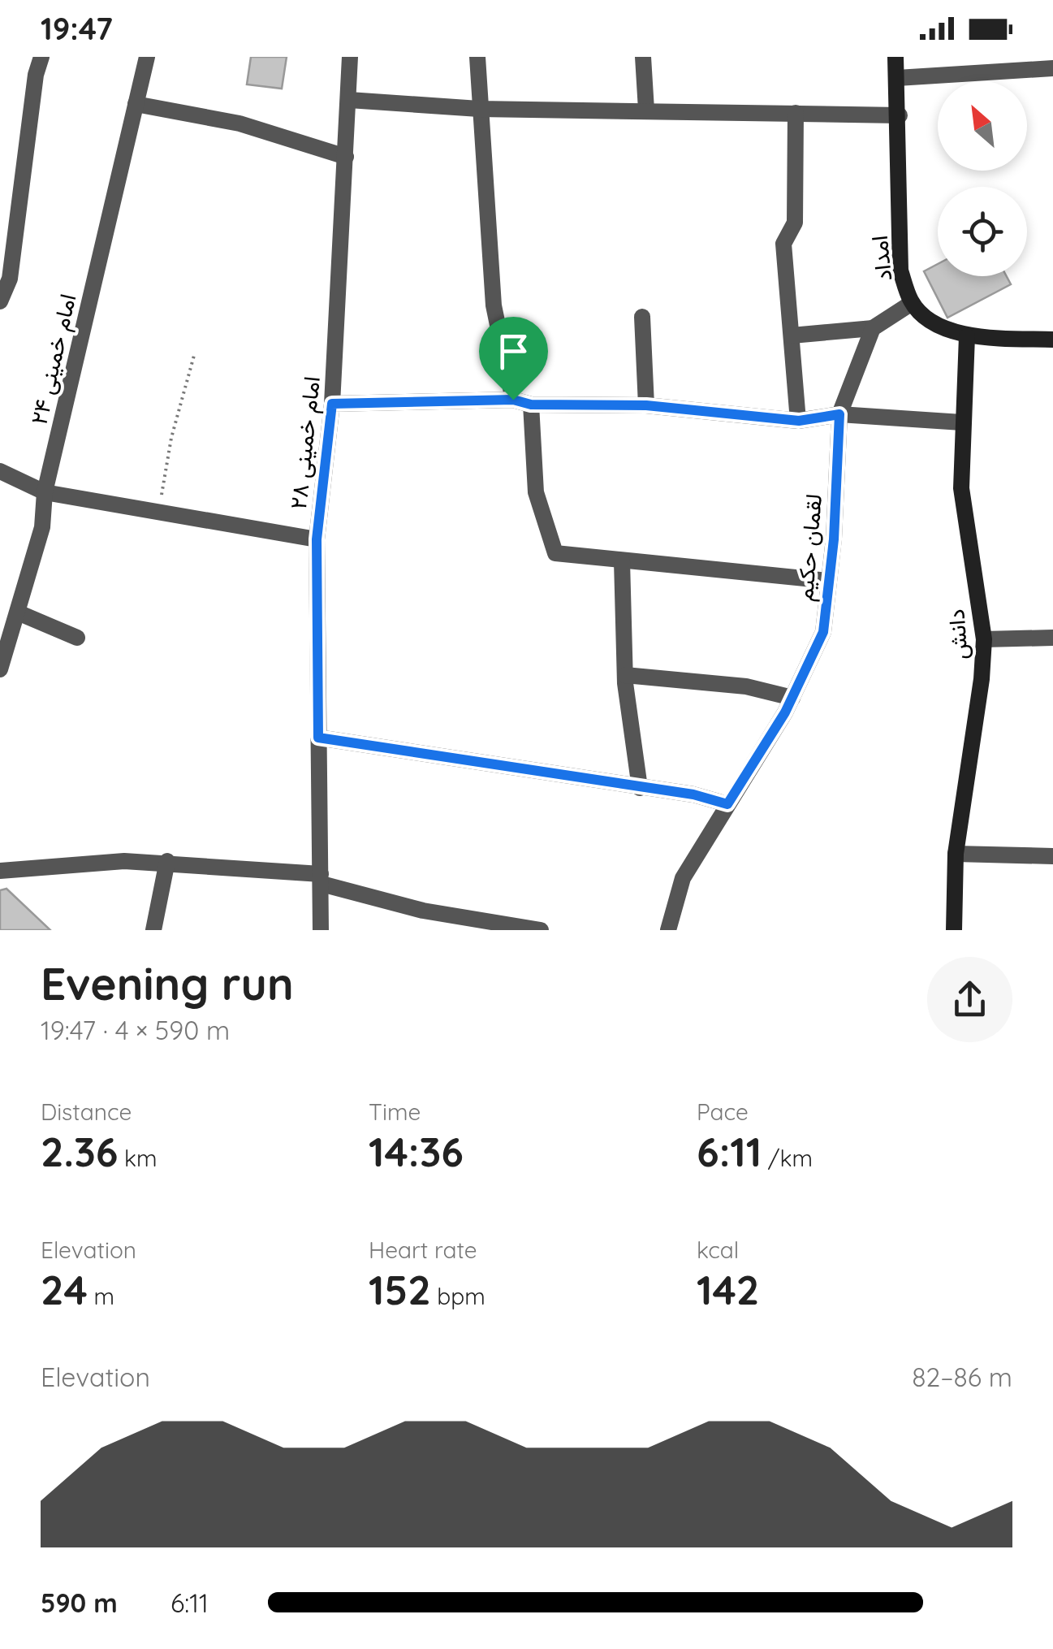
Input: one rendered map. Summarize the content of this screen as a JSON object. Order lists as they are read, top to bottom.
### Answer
{
  "streets": {
    "street": [
      "امداد",
      "امام خمینی ۲۴",
      "امام خمینی ۲۸",
      "لقمان حکیم",
      "دانش"
    ]
  },
  "crossings": [
    ["امداد", "دانش"]
  ],
  "north": "top left",
  "page": {
    "status": "19:47",
    "heading": ["Evening run", "19:47 · 4 × 590 m"],
    "stats": [
      ["Distance", "2.36 km"],
      ["Time", "14:36"],
      ["Pace", "6:11 /km"],
      ["Elevation", "24 m"],
      ["Heart rate", "152 bpm"],
      ["kcal", "142"]
    ],
    "chart": ["Elevation", "82–86 m"],
    "list": [
      {
        "name": "590 m",
        "note": "6:11"
      }
    ]
  }
}
